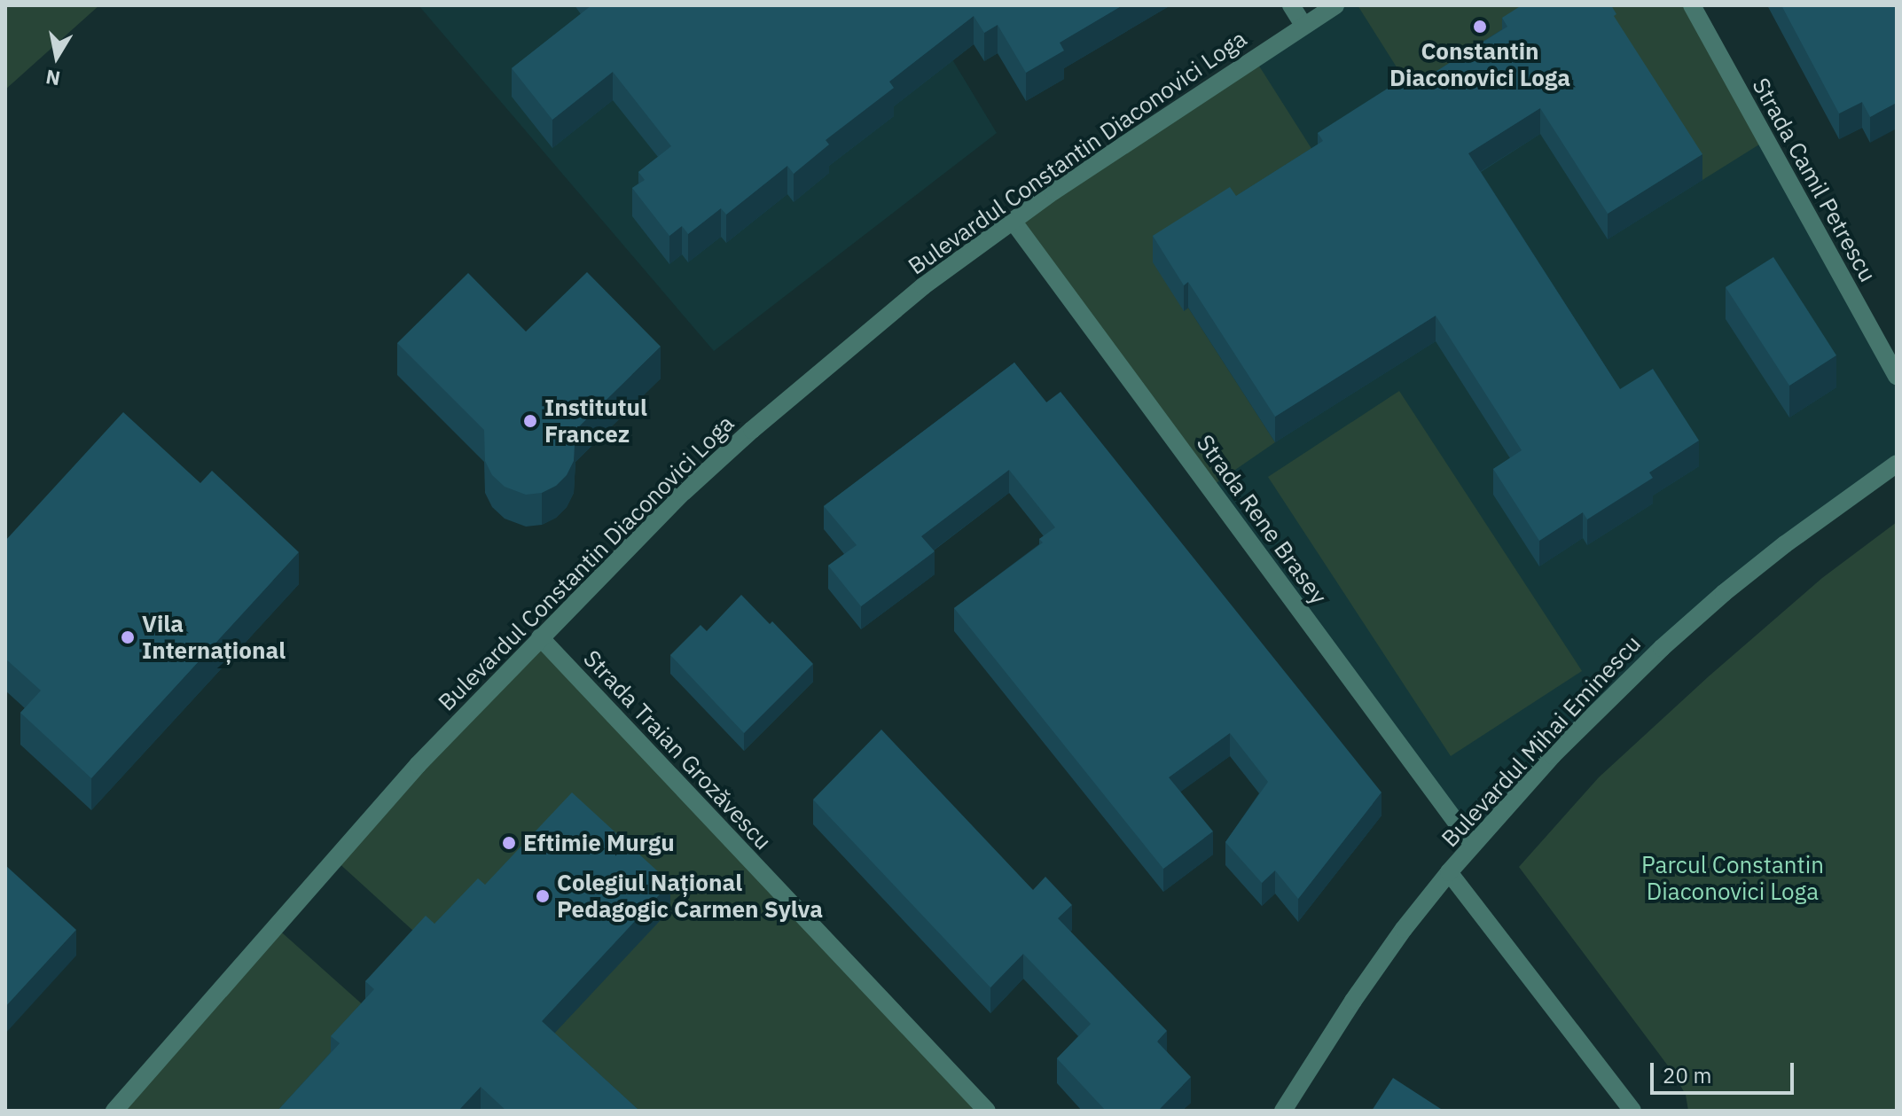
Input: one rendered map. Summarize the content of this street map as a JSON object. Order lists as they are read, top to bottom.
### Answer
{
  "streets": {
    "street": [
      "Bulevardul Constantin Diaconovici Loga",
      "Strada Camil Petrescu",
      "Strada Rene Brasey",
      "Bulevardul Mihai Eminescu",
      "Strada Traian Grozăvescu"
    ]
  },
  "crossings": [
    ["Bulevardul Constantin Diaconovici Loga", "Strada Rene Brasey"],
    ["Bulevardul Constantin Diaconovici Loga", "Strada Traian Grozăvescu"],
    ["Strada Rene Brasey", "Bulevardul Mihai Eminescu"]
  ],
  "parks": ["Parcul Constantin Diaconovici Loga"],
  "places": [
    "Constantin Diaconovici Loga",
    "Institutul Francez",
    "Vila Internațional",
    "Eftimie Murgu",
    "Colegiul Național Pedagogic Carmen Sylva"
  ],
  "scale_bar": "20 m",
  "north": "bottom"
}
